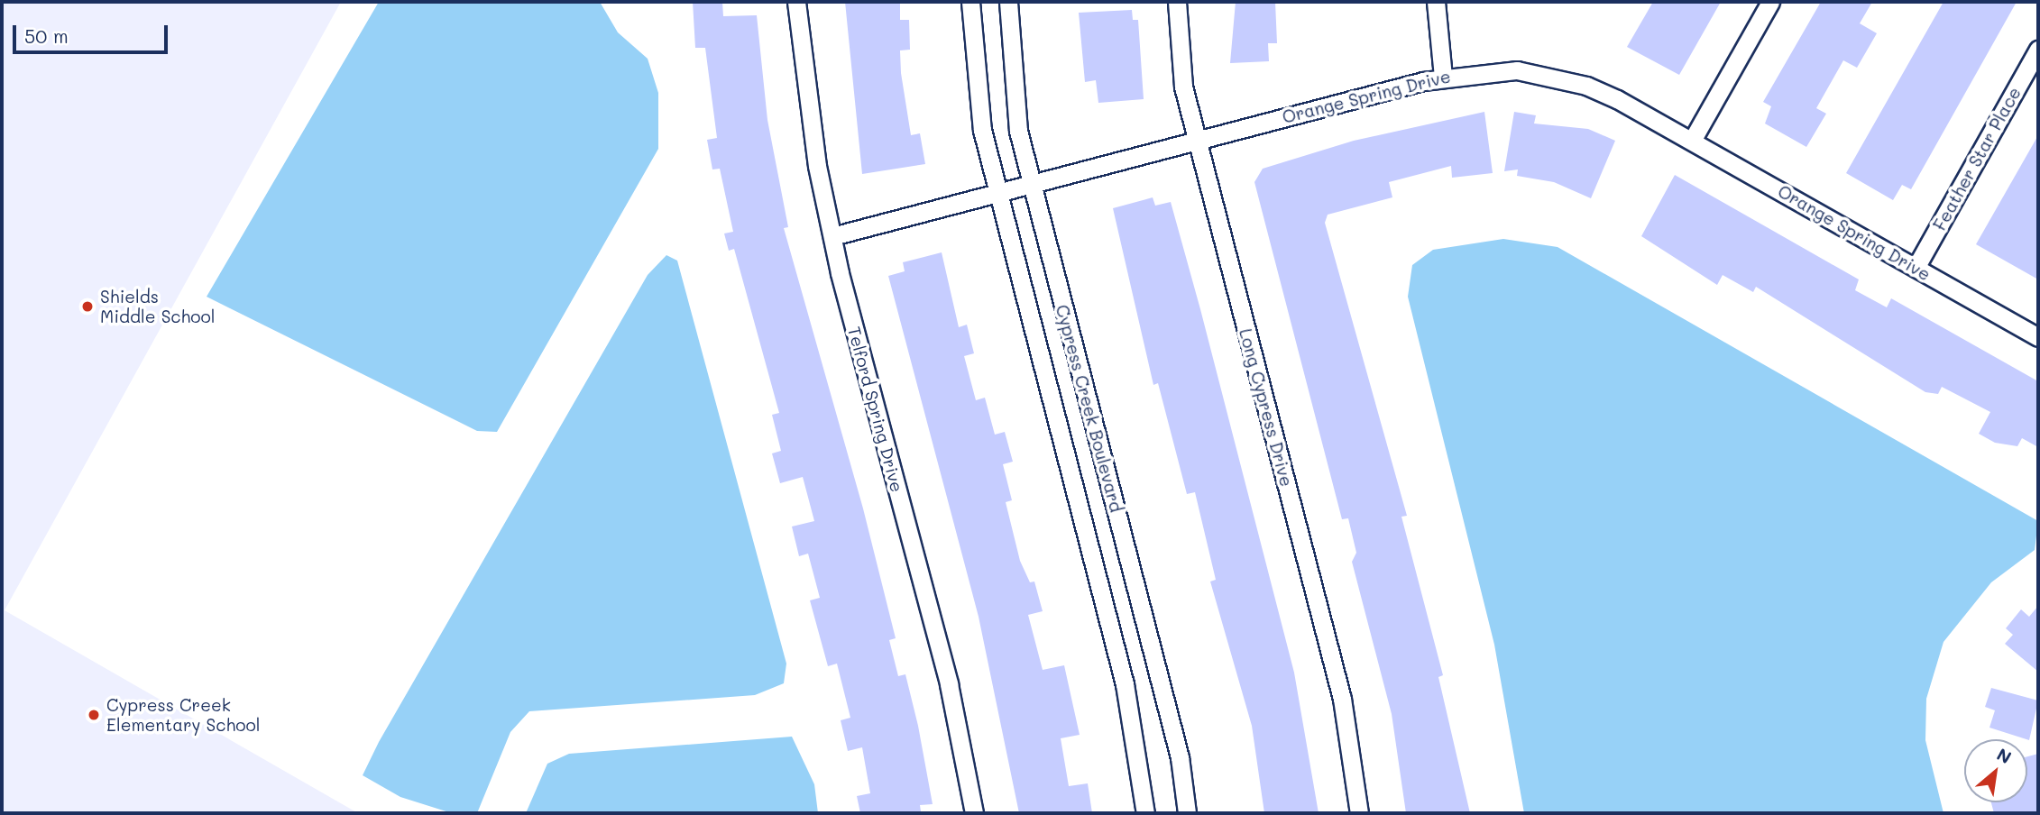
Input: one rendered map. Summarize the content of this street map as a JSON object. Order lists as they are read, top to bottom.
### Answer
{
  "streets": {
    "street": [
      "Orange Spring Drive",
      "Feather Star Place",
      "Long Cypress Drive",
      "Cypress Creek Boulevard",
      "Telford Spring Drive"
    ]
  },
  "crossings": [
    ["Orange Spring Drive", "Feather Star Place"],
    ["Orange Spring Drive", "Long Cypress Drive"],
    ["Orange Spring Drive", "Cypress Creek Boulevard"],
    ["Orange Spring Drive", "Telford Spring Drive"]
  ],
  "places": ["Shields Middle School", "Cypress Creek Elementary School"],
  "scale_bar": "50 m",
  "north": "top right"
}
